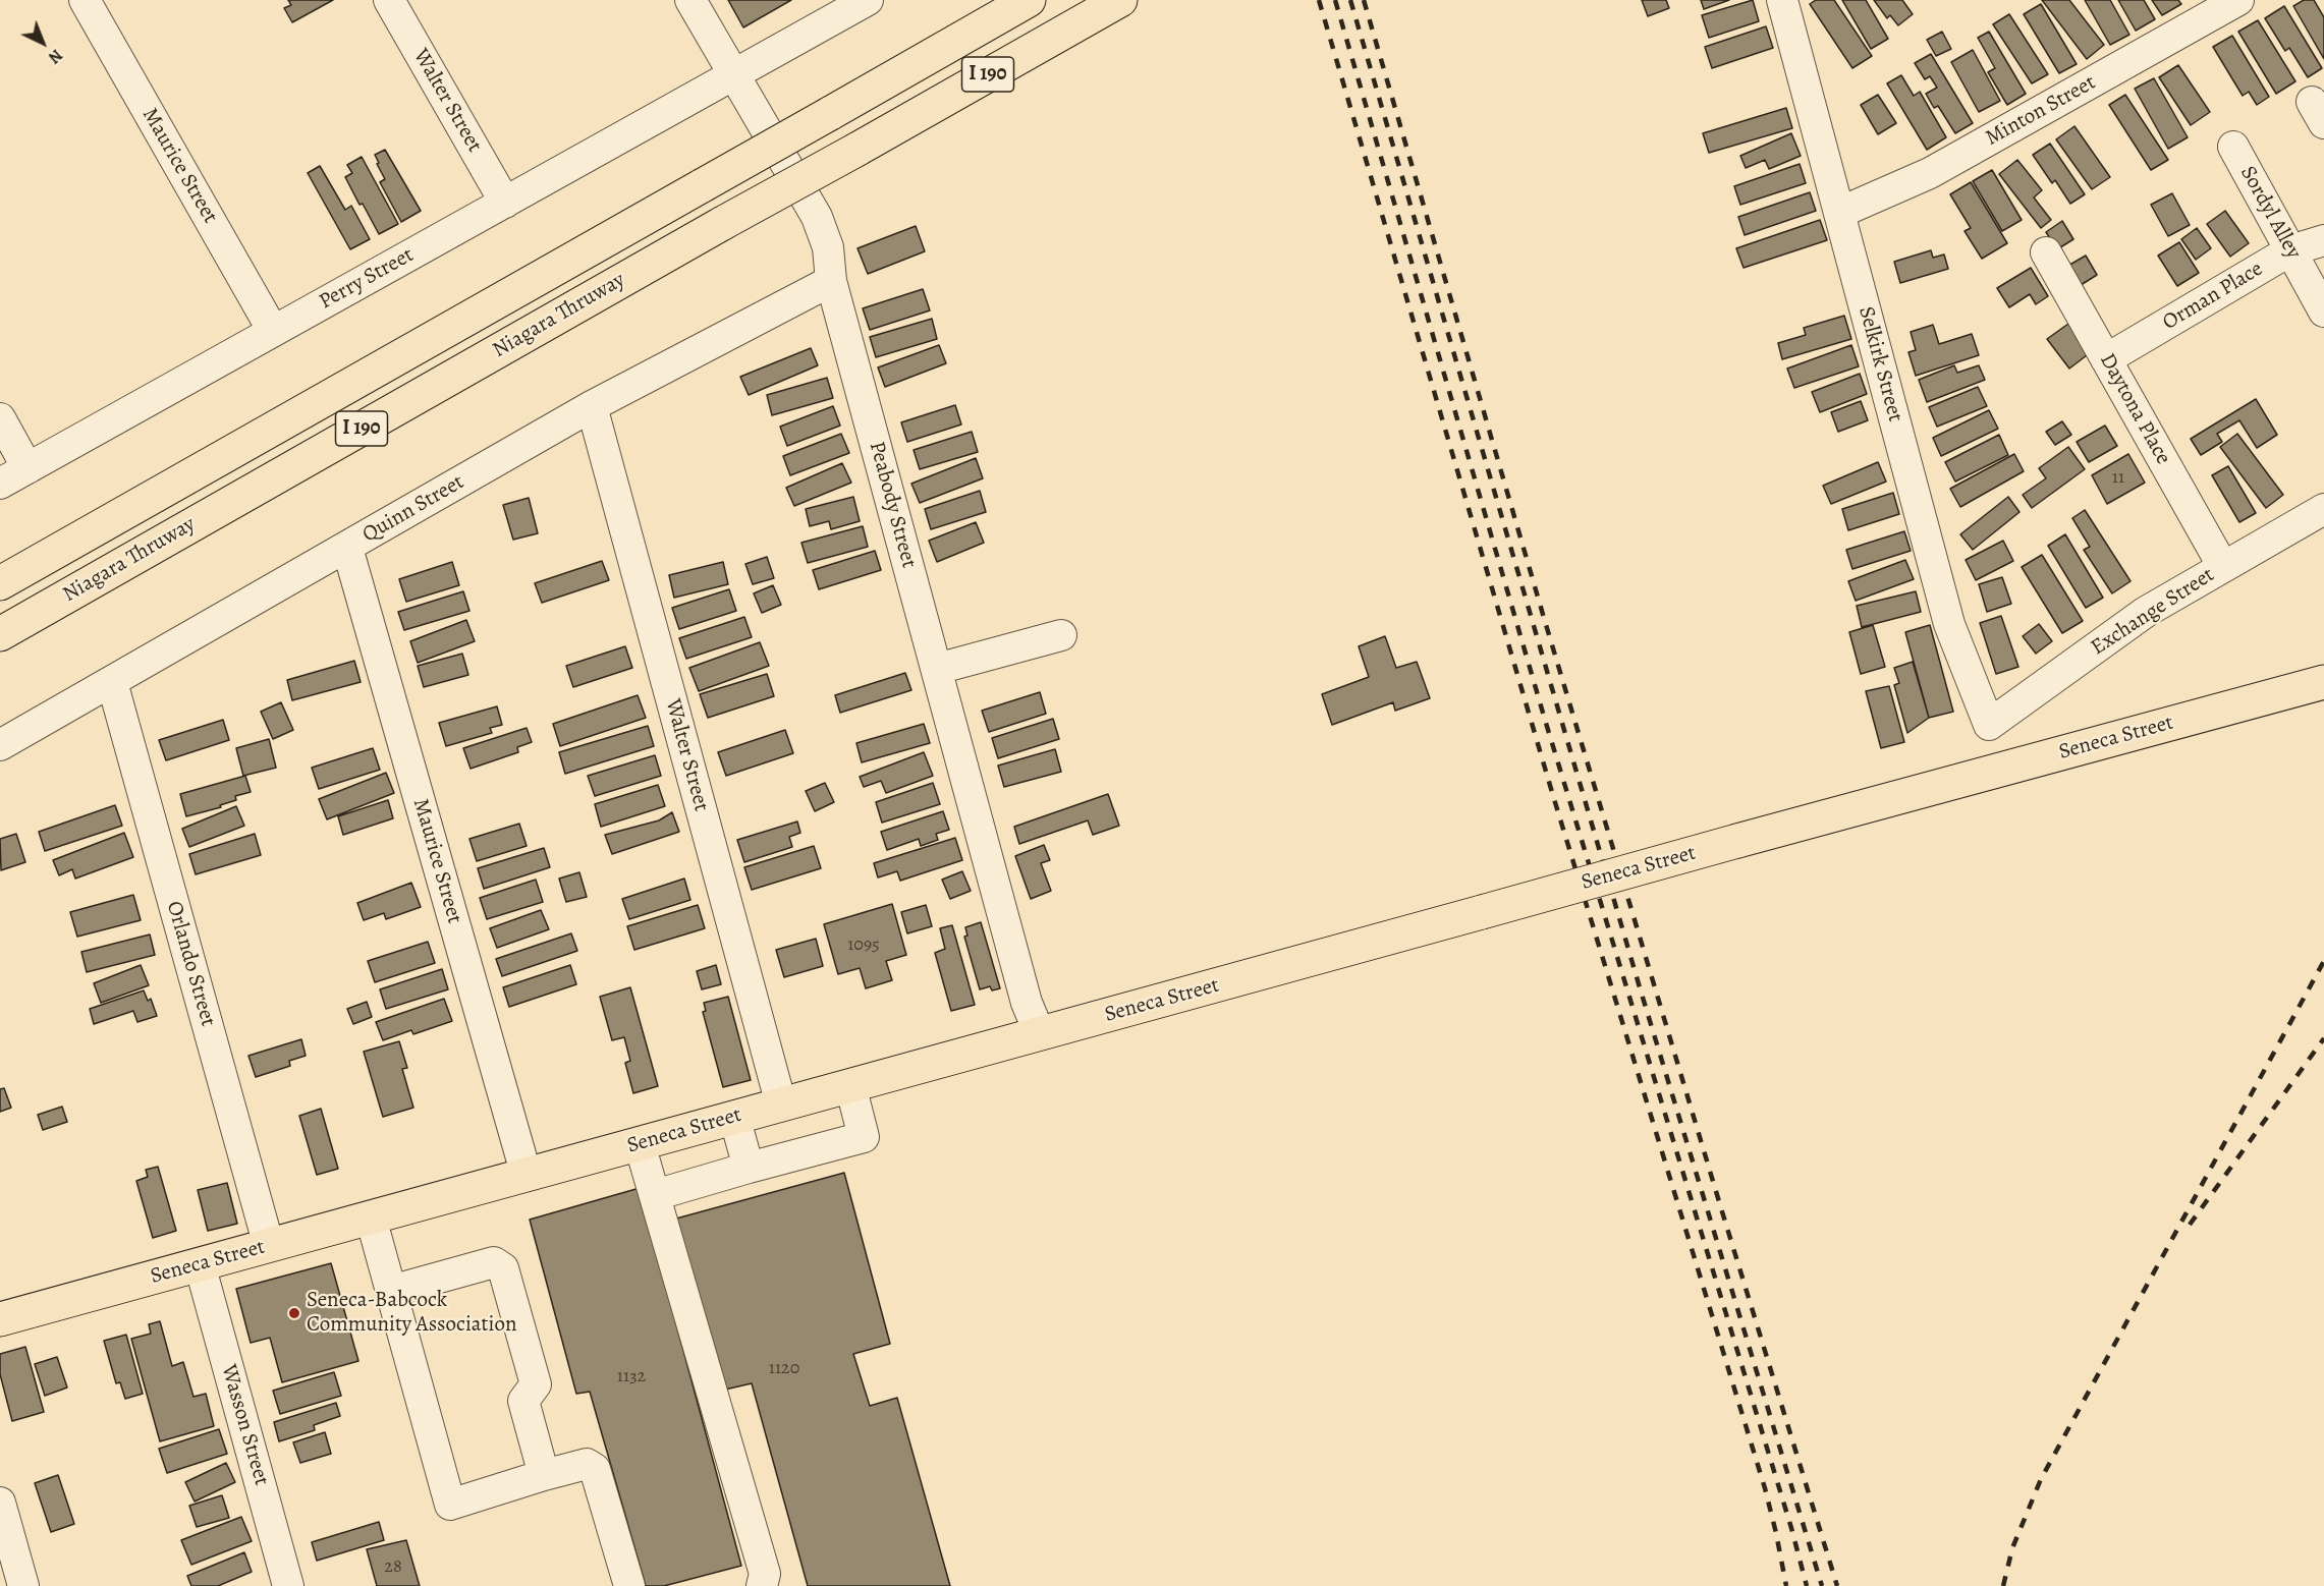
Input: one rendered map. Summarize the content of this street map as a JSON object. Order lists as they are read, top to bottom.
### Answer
{
  "streets": {
    "main road": ["I 190", "Niagara Thruway", "Seneca Street"],
    "street": [
      "Walter Street",
      "Minton Street",
      "Maurice Street",
      "Sordyl Alley",
      "Perry Street",
      "Orman Place",
      "Selkirk Street",
      "Daytona Place",
      "Peabody Street",
      "Quinn Street",
      "Exchange Street",
      "Orlando Street",
      "Wasson Street"
    ]
  },
  "crossings": [
    ["Walter Street", "Perry Street"],
    ["Walter Street", "Quinn Street"],
    ["Walter Street", "Seneca Street"],
    ["Minton Street", "Selkirk Street"],
    ["Maurice Street", "Perry Street"],
    ["Maurice Street", "Quinn Street"],
    ["Maurice Street", "Seneca Street"],
    ["Sordyl Alley", "Orman Place"],
    ["Perry Street", "Peabody Street"],
    ["Orman Place", "Daytona Place"],
    ["Selkirk Street", "Exchange Street"],
    ["Daytona Place", "Exchange Street"],
    ["Peabody Street", "Quinn Street"],
    ["Peabody Street", "Seneca Street"],
    ["Quinn Street", "Orlando Street"],
    ["Seneca Street", "Orlando Street"],
    ["Seneca Street", "Wasson Street"]
  ],
  "places": ["Seneca-Babcock Community Association"],
  "house_numbers": [
    "11",
    "1095",
    "1120",
    "1132",
    "28"
  ],
  "north": "bottom right"
}
